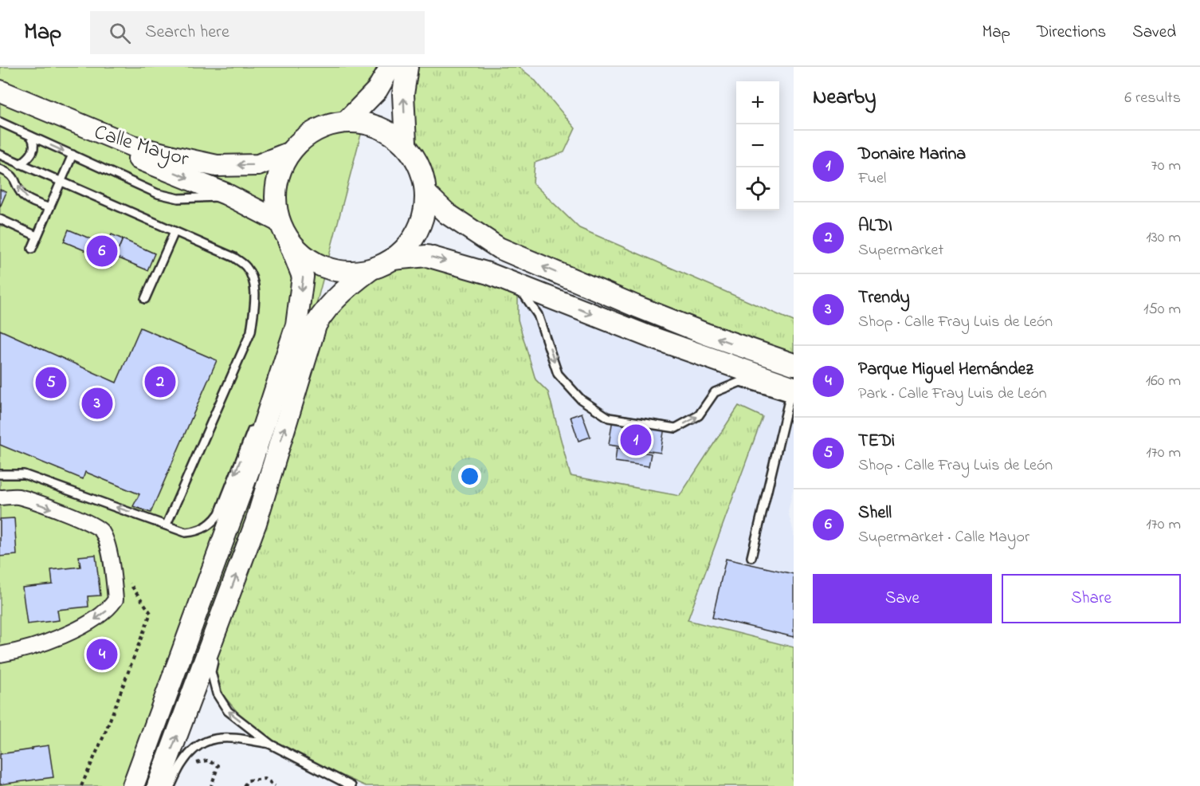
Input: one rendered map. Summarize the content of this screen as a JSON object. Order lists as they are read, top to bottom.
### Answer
{
  "streets": {
    "main road": ["Calle Mayor"]
  },
  "page": {
    "header": "Map",
    "search": "Search here",
    "nav": ["Map", "Directions", "Saved"],
    "heading": ["Nearby", "6 results"],
    "map_buttons": ["+", "−"],
    "list": [
      {
        "mark": "1",
        "name": "Donaire Marina",
        "note": "Fuel",
        "value": "70 m"
      },
      {
        "mark": "2",
        "name": "ALDI",
        "note": "Supermarket",
        "value": "130 m"
      },
      {
        "mark": "3",
        "name": "Trendy",
        "note": "Shop · Calle Fray Luis de León",
        "value": "150 m"
      },
      {
        "mark": "4",
        "name": "Parque Miguel Hernández",
        "note": "Park · Calle Fray Luis de León",
        "value": "160 m"
      },
      {
        "mark": "5",
        "name": "TEDi",
        "note": "Shop · Calle Fray Luis de León",
        "value": "170 m"
      },
      {
        "mark": "6",
        "name": "Shell",
        "note": "Supermarket · Calle Mayor",
        "value": "170 m"
      }
    ],
    "pins": [
      "6",
      "2",
      "5",
      "3",
      "1",
      "4"
    ],
    "buttons": ["Save", "Share"]
  }
}
